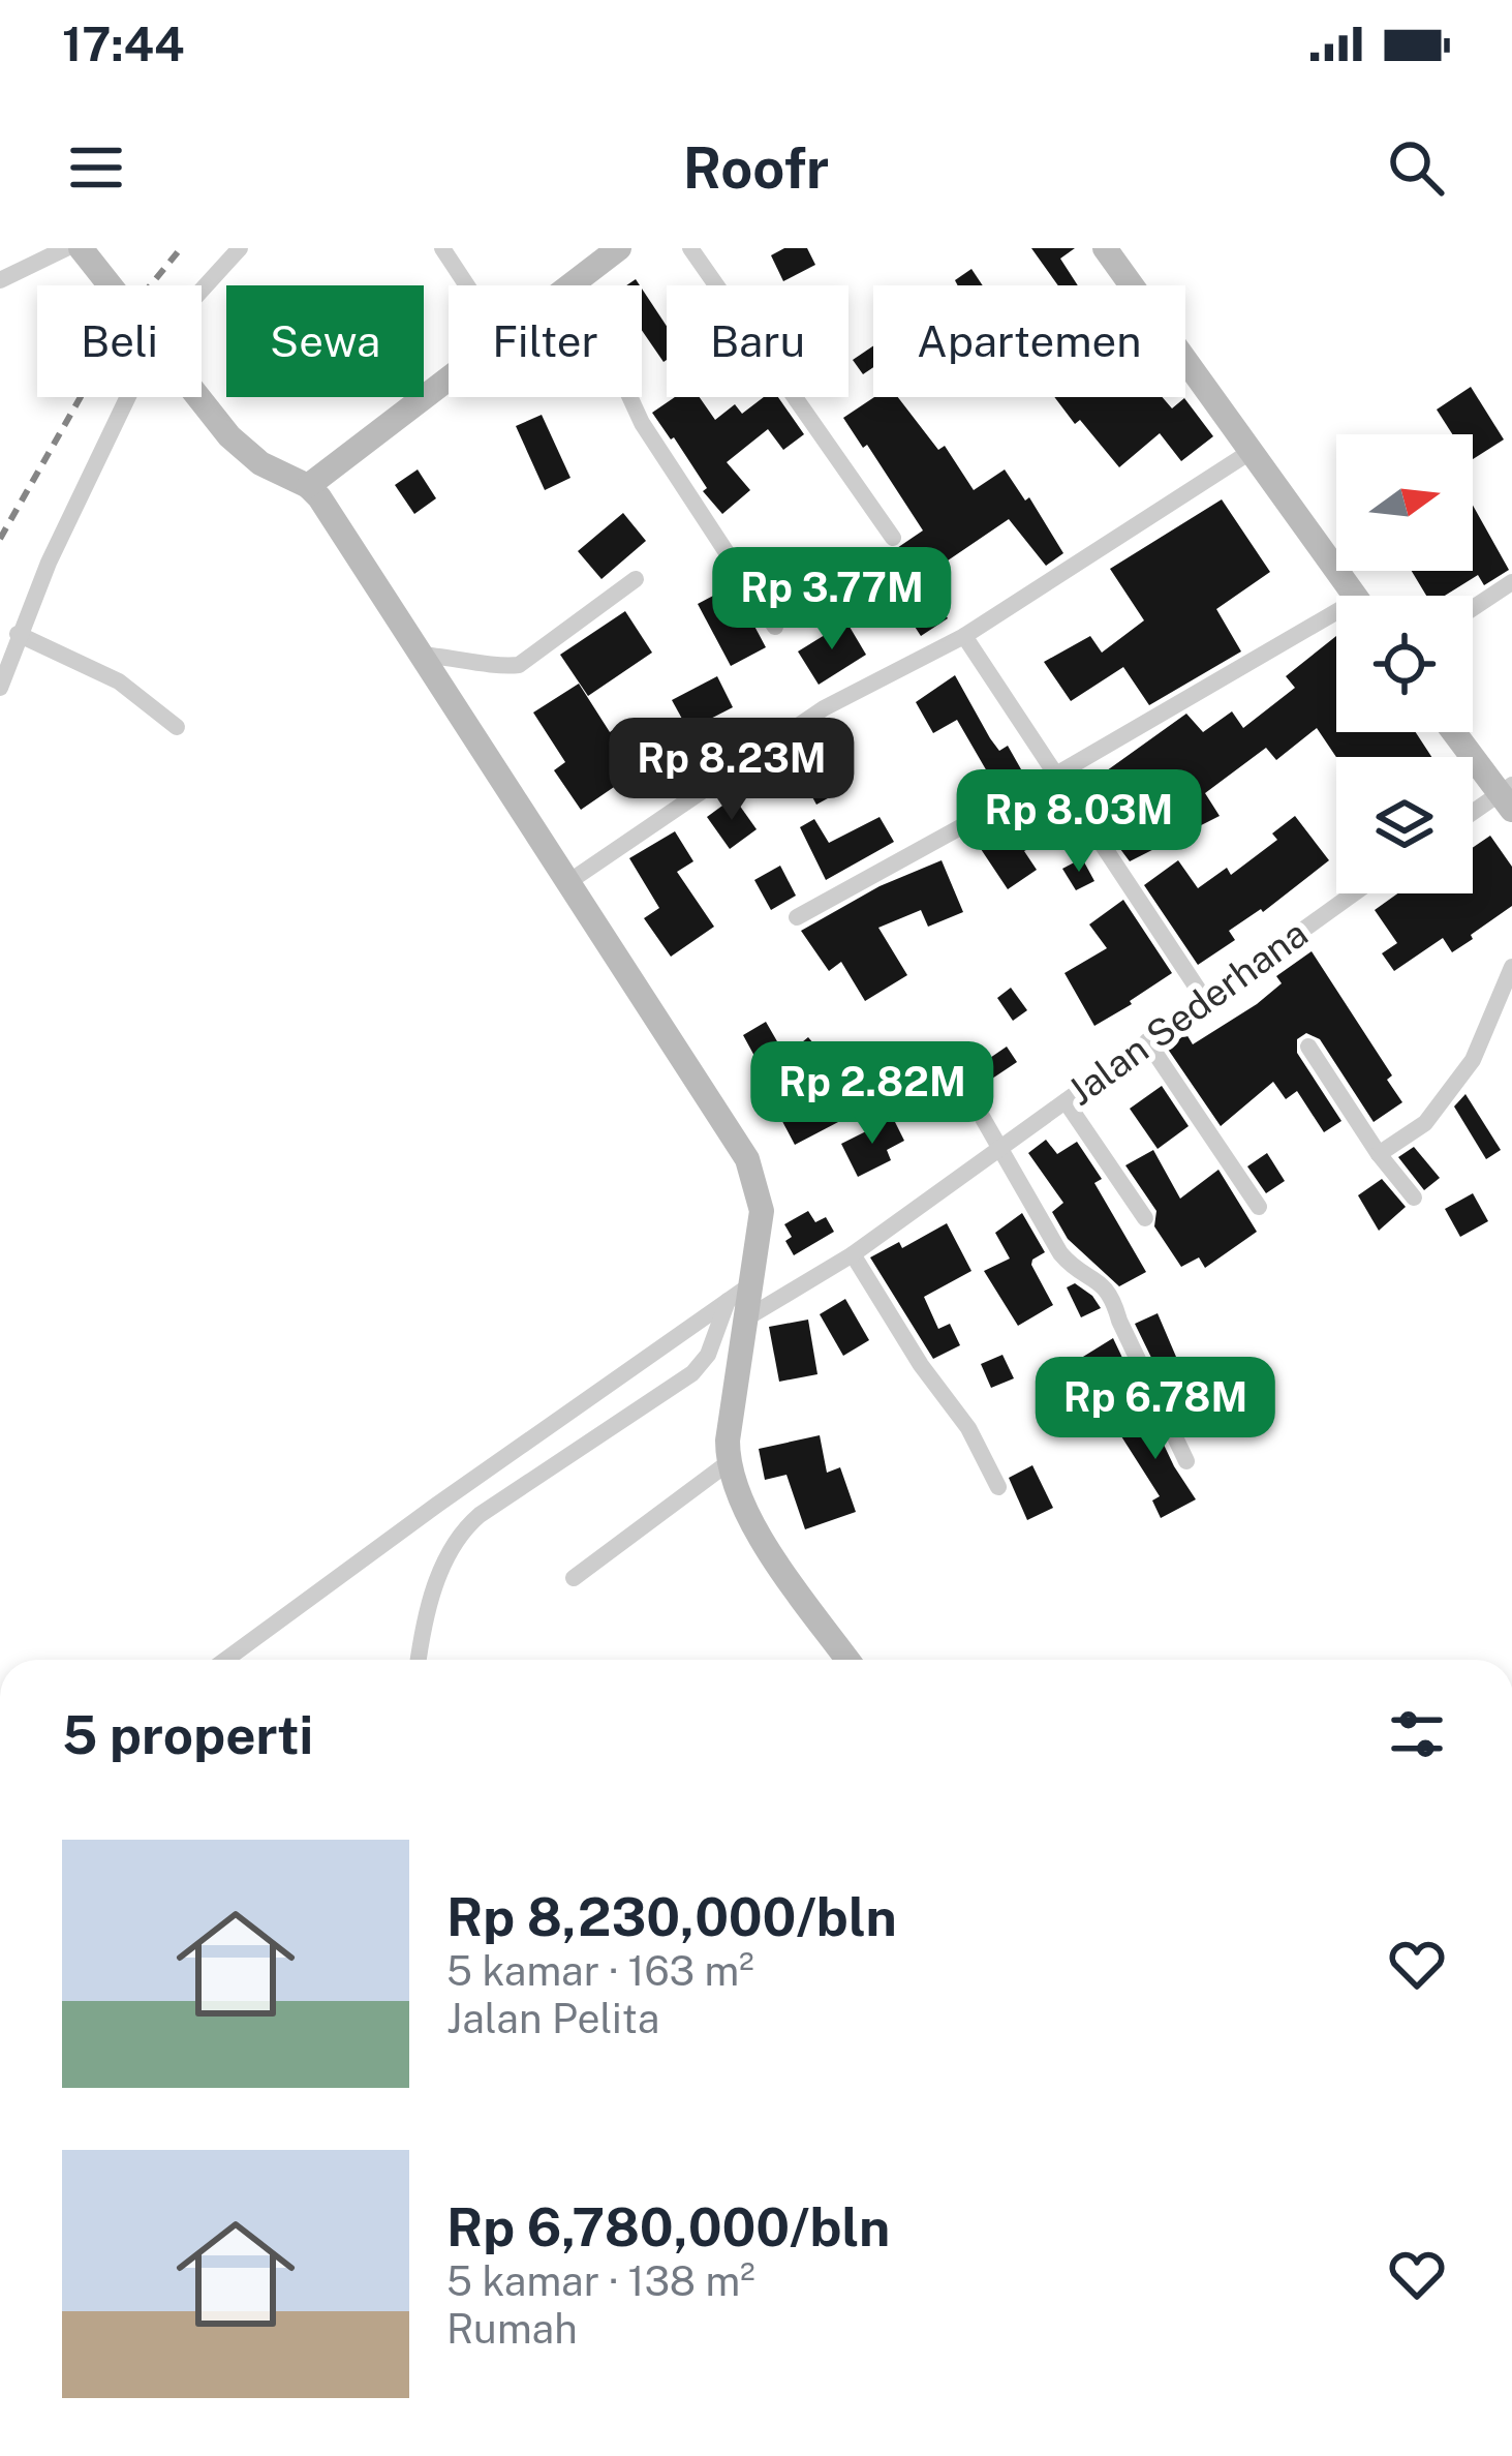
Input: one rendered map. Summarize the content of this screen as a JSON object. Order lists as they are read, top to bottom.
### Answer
{
  "streets": {
    "street": ["Jalan Sederhana"]
  },
  "north": "right",
  "page": {
    "status": "17:44",
    "header": "Roofr",
    "chip": [
      "Beli",
      "Sewa",
      "Filter",
      "Baru",
      "Apartemen"
    ],
    "price": [
      "Rp 3.77M",
      "Rp 8.23M",
      "Rp 8.03M",
      "Rp 2.82M",
      "Rp 6.78M"
    ],
    "heading": "5 properti",
    "list": [
      {
        "name": "Rp 8,230,000/bln",
        "note": "5 kamar · 163 m² · Jalan Pelita"
      },
      {
        "name": "Rp 6,780,000/bln",
        "note": "5 kamar · 138 m² · Rumah"
      }
    ]
  }
}
